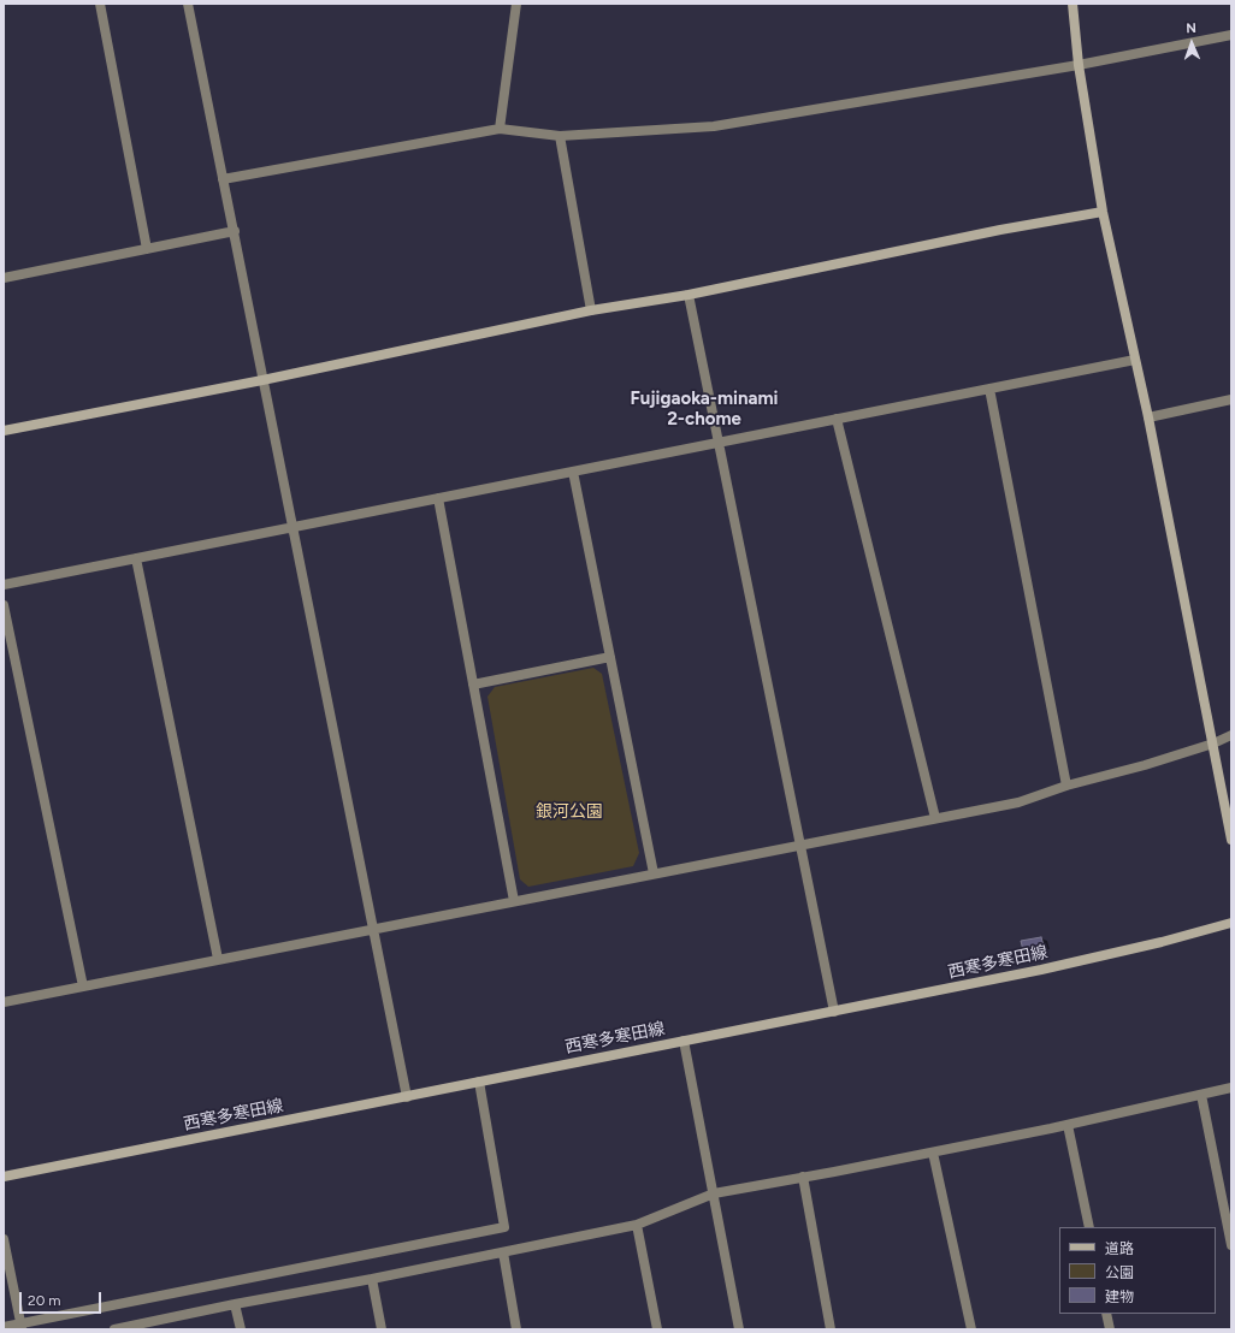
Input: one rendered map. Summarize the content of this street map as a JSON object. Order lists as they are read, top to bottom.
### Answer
{
  "streets": {
    "street": ["西寒多寒田線"]
  },
  "districts": ["Fujigaoka-minami 2-chome"],
  "parks": ["銀河公園"],
  "legend": ["道路", "公園", "建物"],
  "scale_bar": "20 m",
  "north": "top"
}
